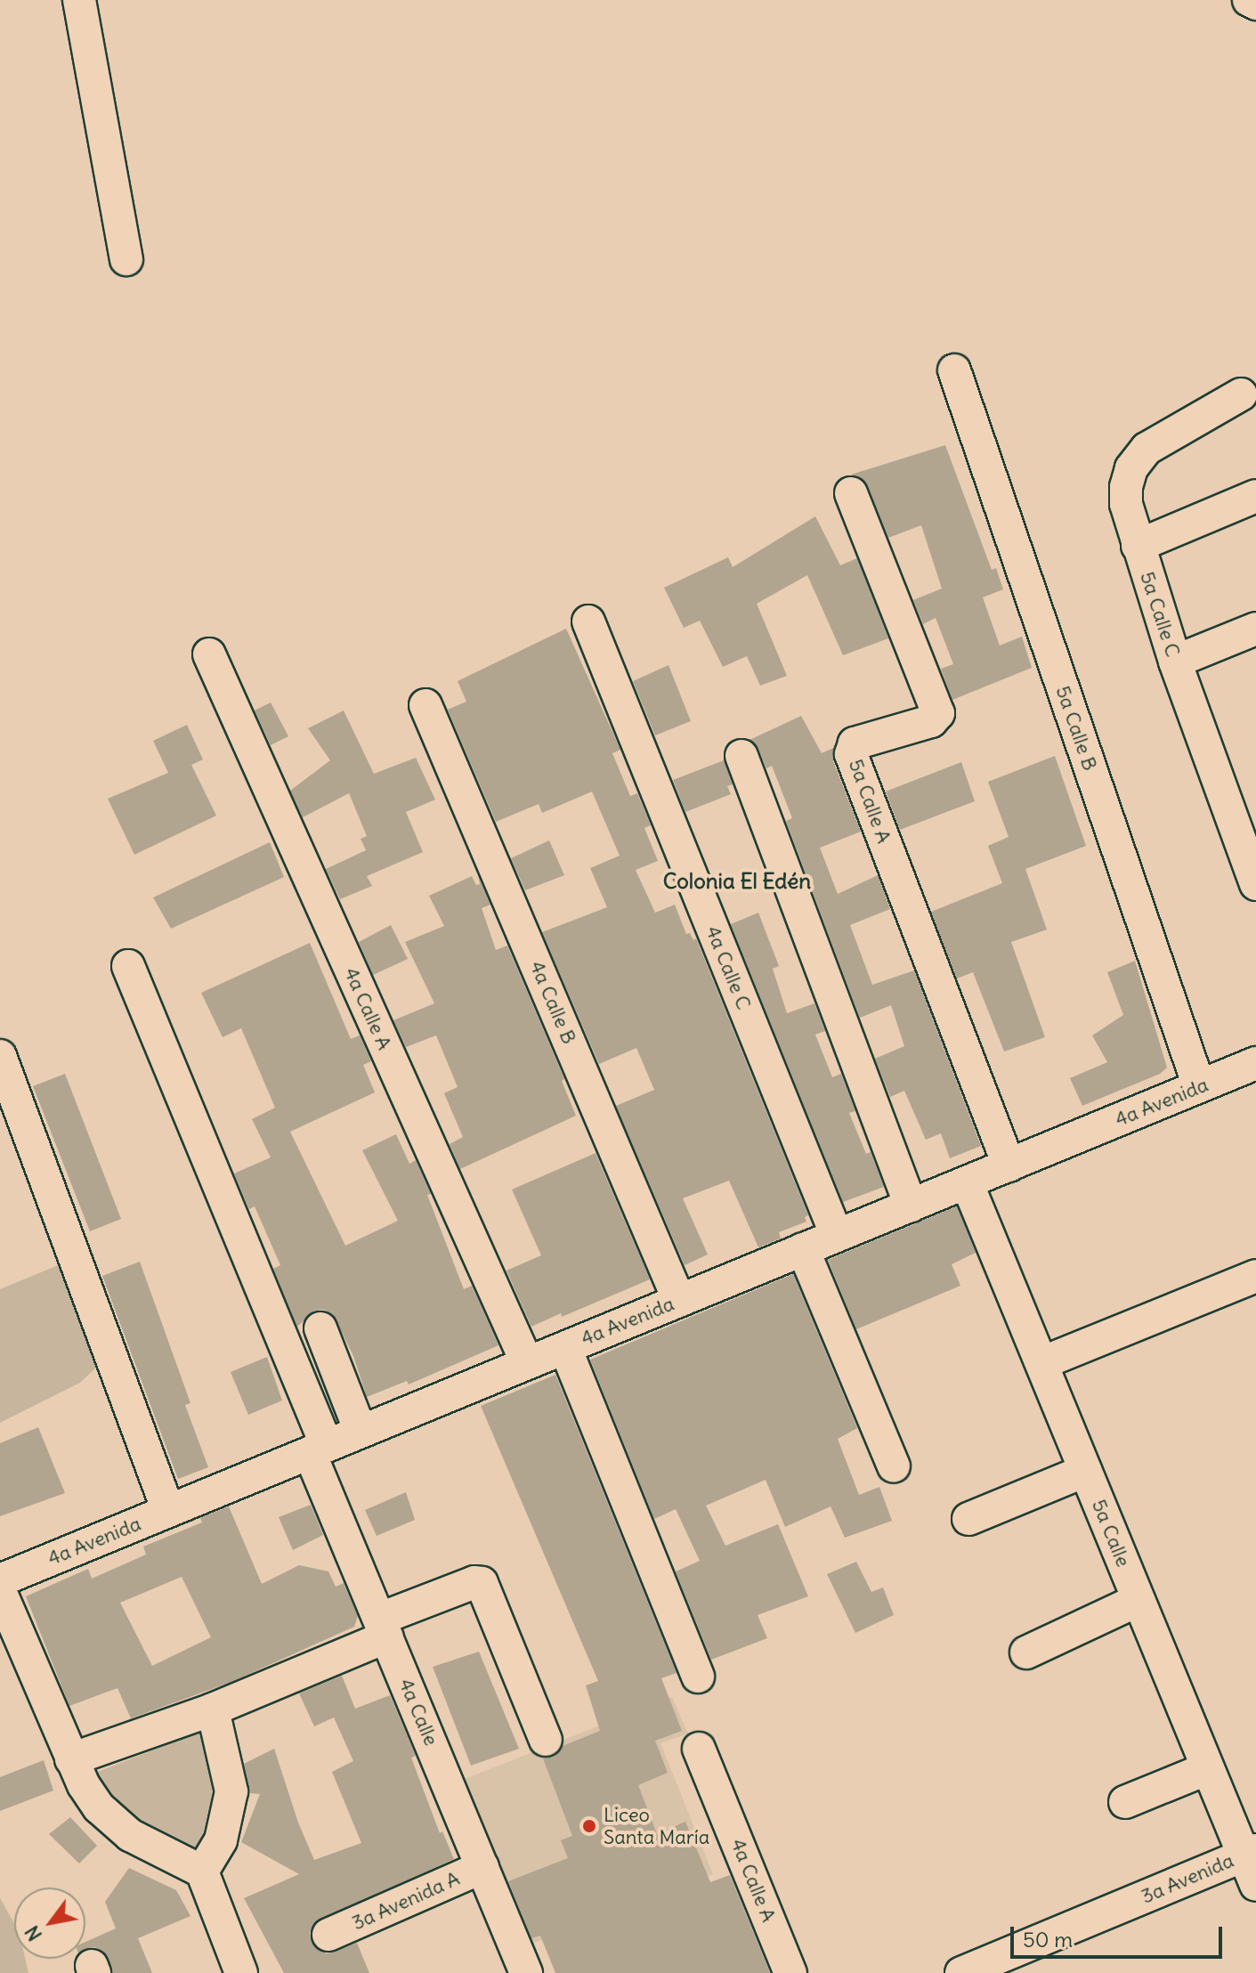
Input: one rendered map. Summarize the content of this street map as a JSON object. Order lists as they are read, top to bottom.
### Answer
{
  "streets": {
    "street": [
      "5a Calle C",
      "5a Calle B",
      "5a Calle A",
      "4a Calle C",
      "4a Calle B",
      "4a Calle A",
      "4a Avenida",
      "5a Calle",
      "4a Calle",
      "3a Avenida",
      "3a Avenida A"
    ]
  },
  "crossings": [
    ["5a Calle B", "4a Avenida"],
    ["5a Calle A", "4a Avenida"],
    ["4a Calle C", "4a Avenida"],
    ["4a Calle B", "4a Avenida"],
    ["4a Calle A", "4a Avenida"],
    ["4a Avenida", "5a Calle"],
    ["4a Avenida", "4a Calle"],
    ["5a Calle", "3a Avenida"],
    ["4a Calle", "3a Avenida A"]
  ],
  "districts": ["Colonia El Edén"],
  "places": ["Liceo Santa María"],
  "scale_bar": "50 m",
  "north": "bottom left"
}
